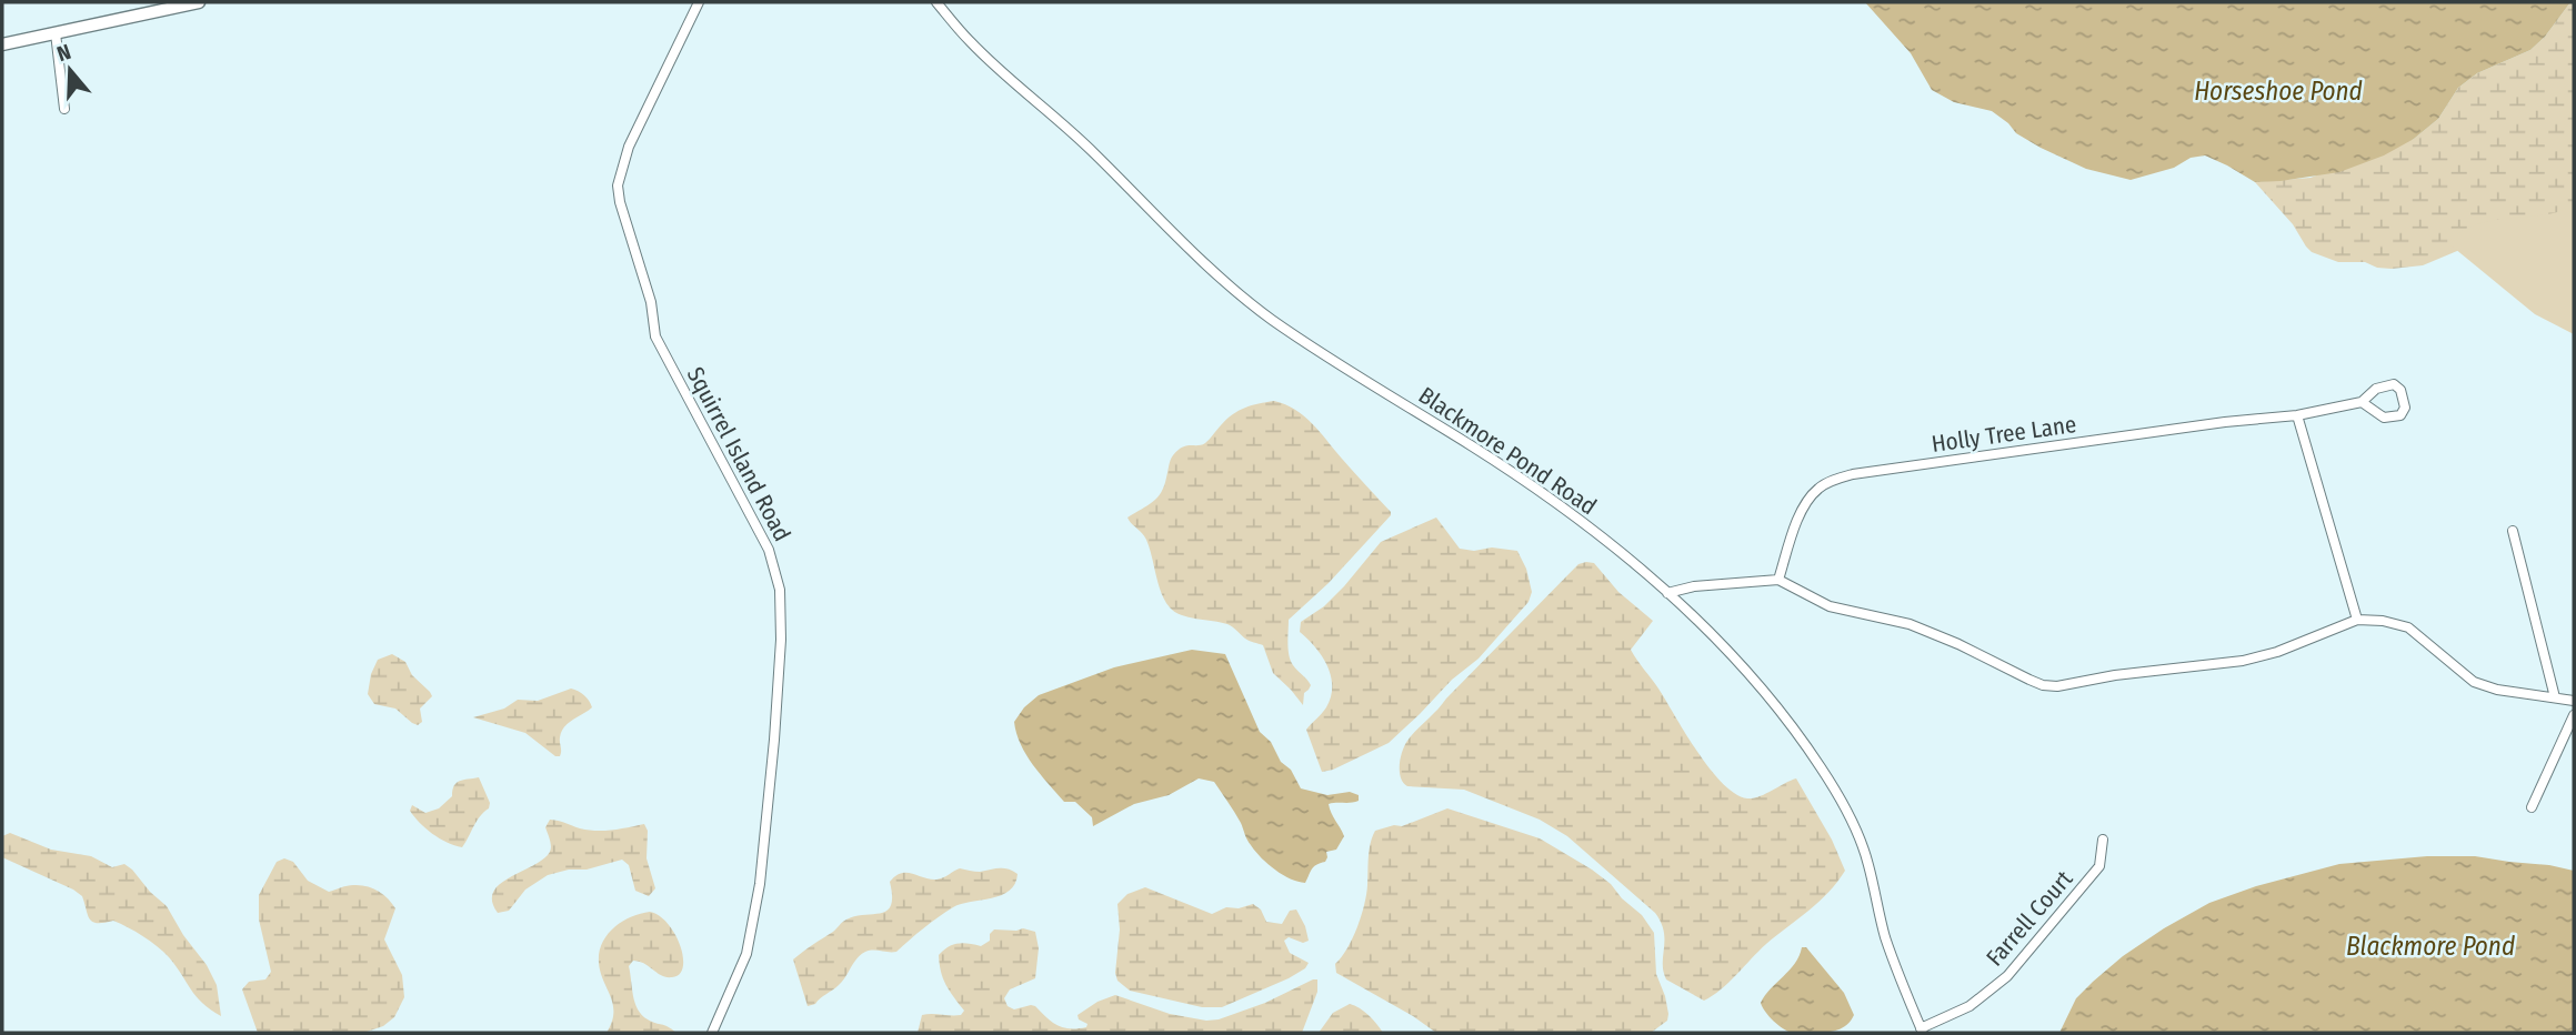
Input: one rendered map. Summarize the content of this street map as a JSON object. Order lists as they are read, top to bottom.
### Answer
{
  "streets": {
    "street": [
      "Holly Tree Lane",
      "Blackmore Pond Road",
      "Squirrel Island Road",
      "Farrell Court"
    ]
  },
  "crossings": [
    ["Blackmore Pond Road", "Farrell Court"]
  ],
  "water": ["Horseshoe Pond", "Blackmore Pond"],
  "north": "top"
}
